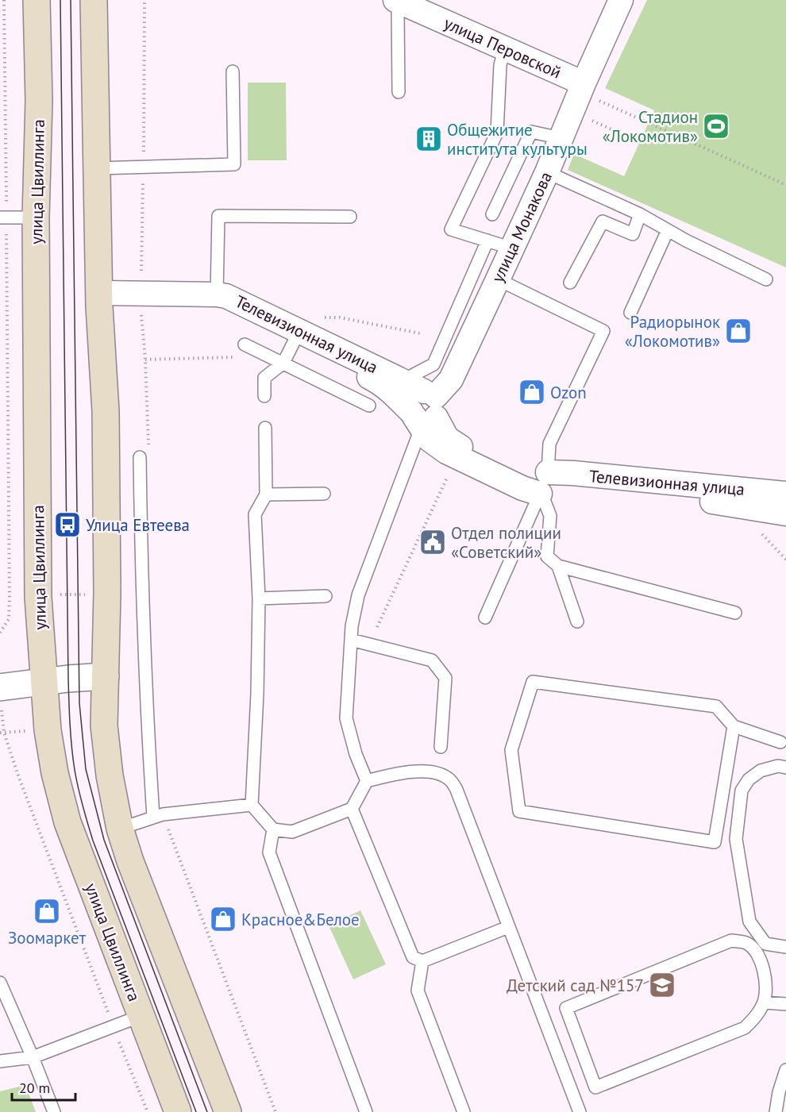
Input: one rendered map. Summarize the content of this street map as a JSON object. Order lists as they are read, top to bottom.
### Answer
{
  "streets": {
    "main road": ["улица Цвиллинга"],
    "street": ["улица Перовской", "улица Монакова", "Телевизионная улица"]
  },
  "crossings": [
    ["улица Перовской", "улица Монакова"],
    ["улица Монакова", "Телевизионная улица"]
  ],
  "places": {
    "sports": ["Стадион «Локомотив»"],
    "building": ["Общежитие института культуры"],
    "shop": [
      "Радиорынок «Локомотив»",
      "Ozon",
      "Зоомаркет",
      "Красное&Белое"
    ],
    "bus stop": ["Улица Евтеева"],
    "public building": ["Отдел полиции «Советский»"],
    "school or university": ["Детский сад №157"]
  },
  "scale_bar": "20 m"
}
